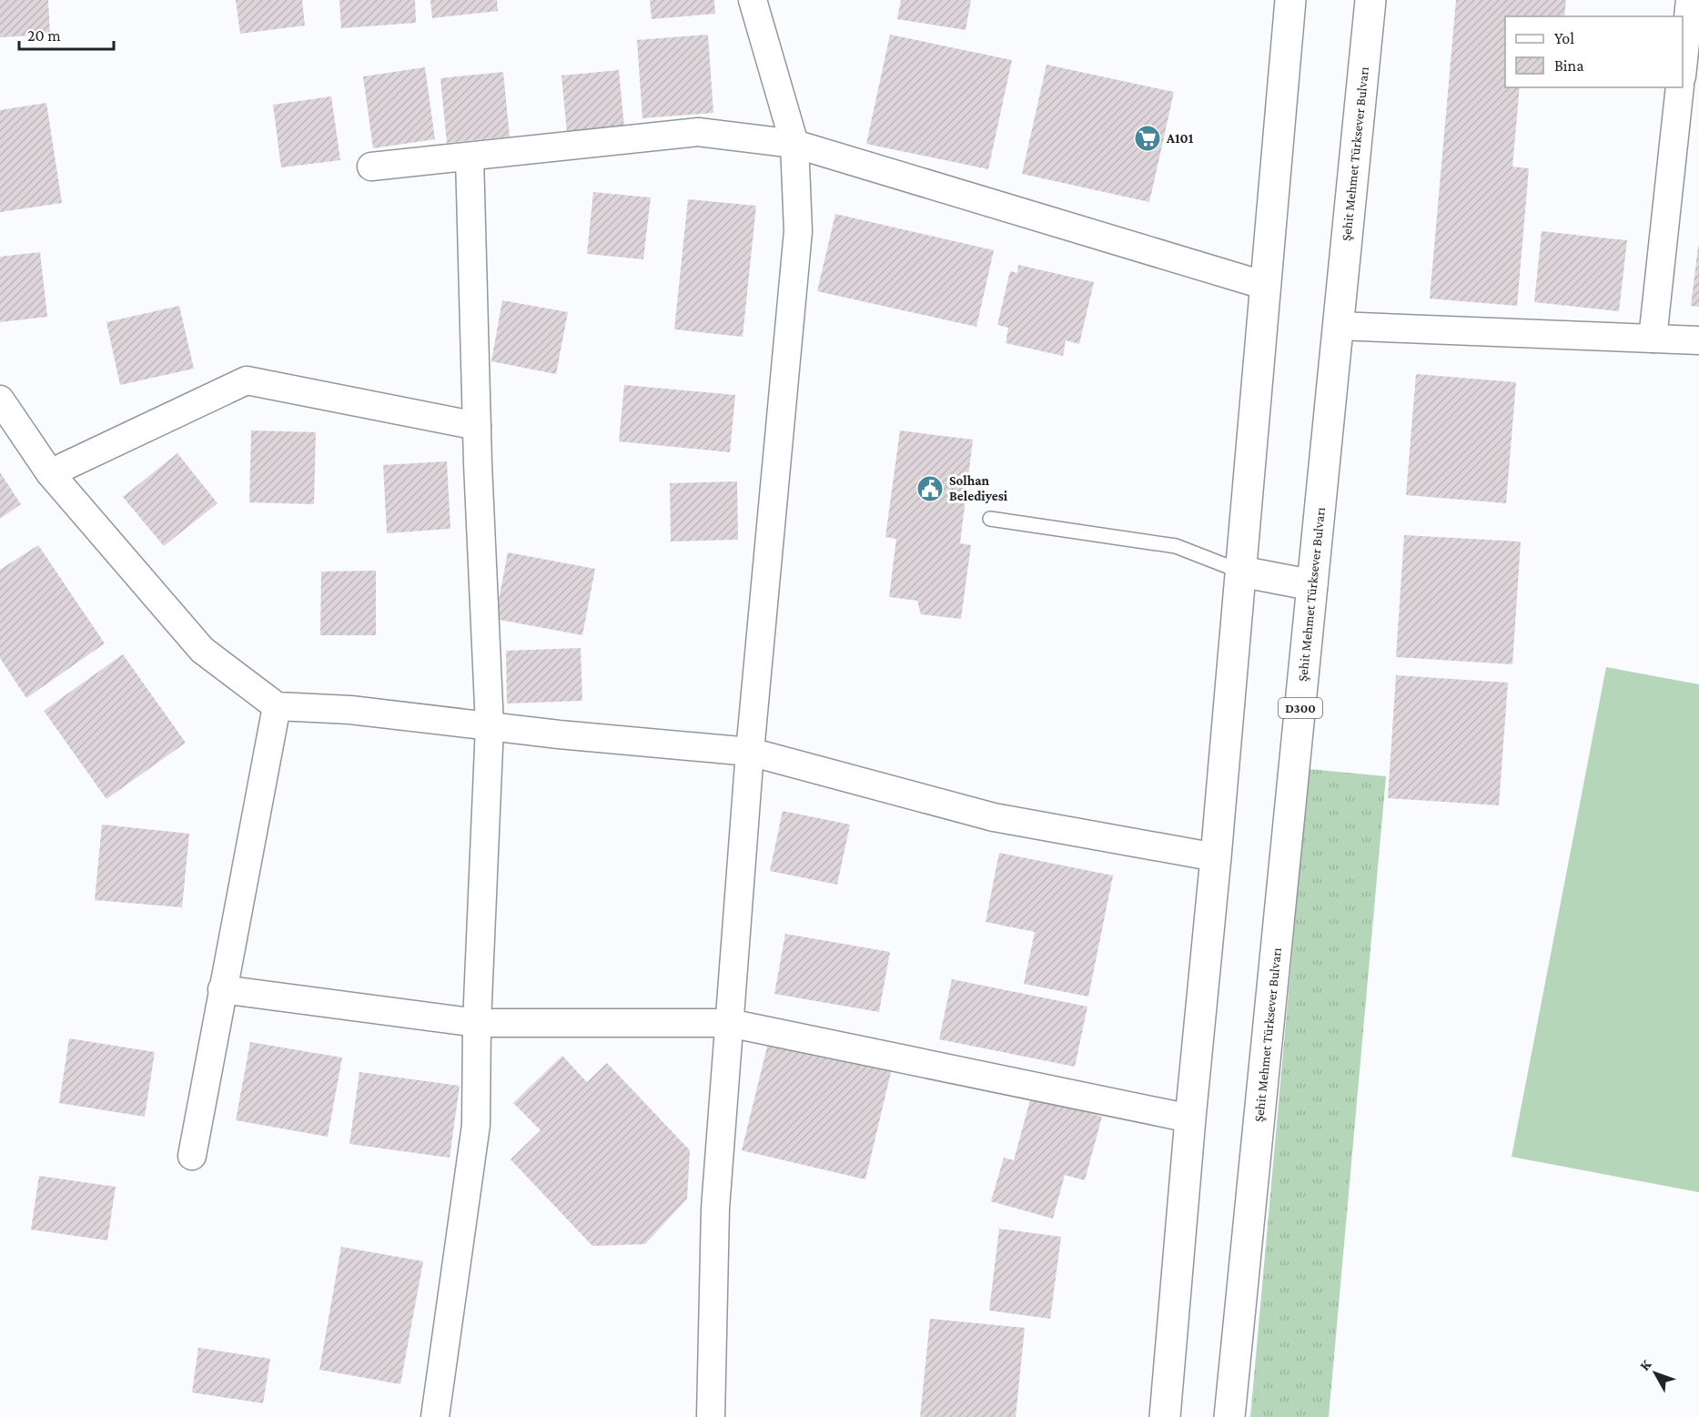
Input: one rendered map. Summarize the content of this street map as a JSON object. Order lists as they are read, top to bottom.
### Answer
{
  "streets": {
    "highway": ["Şehit Mehmet Türksever Bulvarı", "D300"]
  },
  "places": {
    "supermarket": ["A101"],
    "public building": ["Solhan Belediyesi"]
  },
  "legend": ["Yol", "Bina"],
  "scale_bar": "20 m",
  "north": "top left"
}
